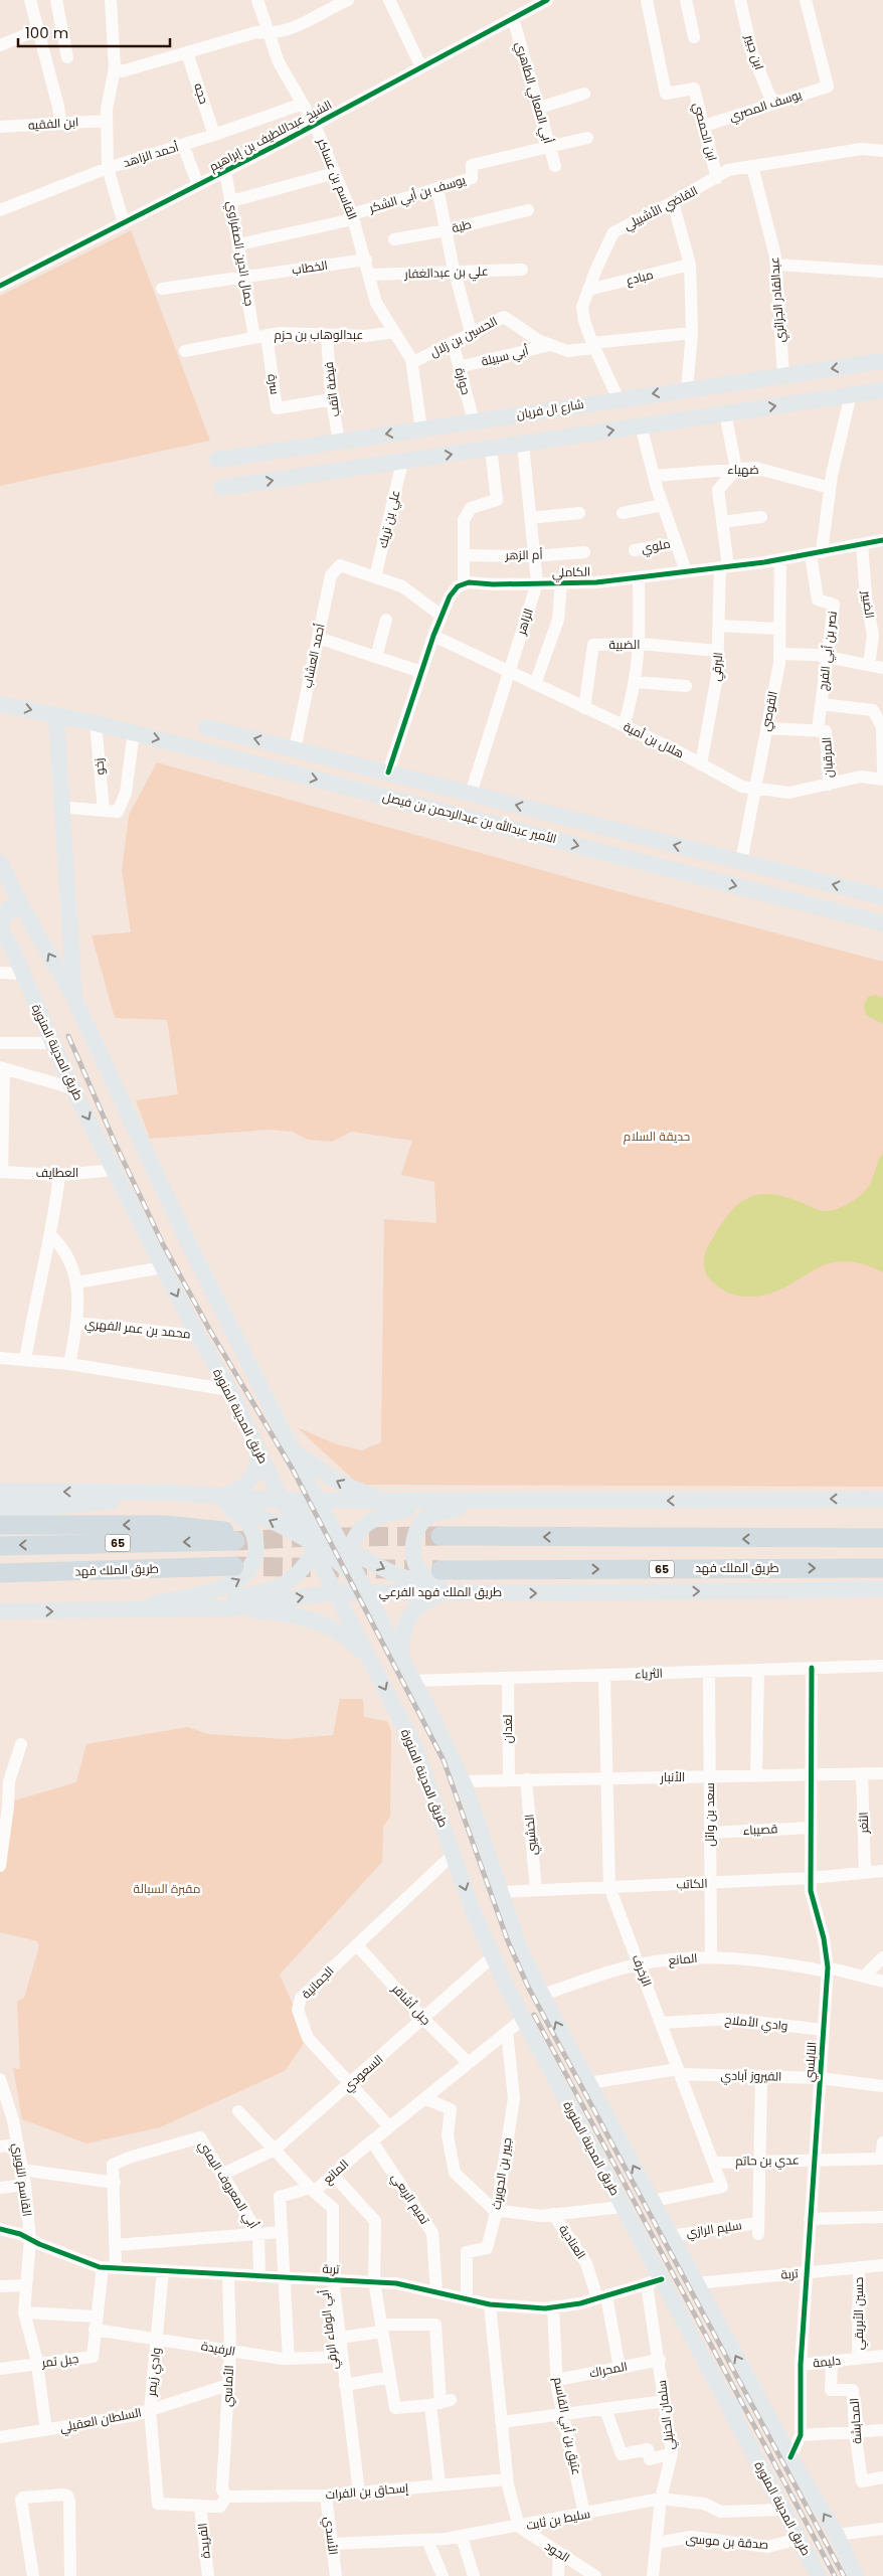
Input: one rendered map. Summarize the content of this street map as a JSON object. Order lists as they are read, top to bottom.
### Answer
{
  "streets": {
    "highway": ["65", "طريق الملك فهد"],
    "main road": [
      "شارع ال فريان",
      "الأمير عبدالله بن عبدالرحمن بن فيصل",
      "طريق المدينة المنورة",
      "طريق الملك فهد الفرعي"
    ],
    "street": [
      "ابن جبير",
      "أبي المعالي الطاهري",
      "حجه",
      "يوسف المصري",
      "ابن الفقيه",
      "ابن الحمصي",
      "الشيخ عبداللطيف بن إبراهيم",
      "أحمد الزاهد",
      "القاسم بن عساكر",
      "يوسف بن أبي الشكر",
      "القاضي الأشبيلي",
      "طية",
      "جمال الدين الصفراوي",
      "الخطاب",
      "علي بن عبدالغفار",
      "مبادع",
      "عبدالقادر الجزائري",
      "عبدالوهاب بن حزم",
      "الحسين بن زلال",
      "أبي سبيلة",
      "حوارة",
      "سرة",
      "فيضة اثقب",
      "ضهياء",
      "علي بن تريك",
      "ملوي",
      "أم الزهر",
      "الكاملي",
      "الضبير",
      "الزاهر",
      "الضبية",
      "نصر بن أبي الفرج",
      "أحمد العشاب",
      "البرقي",
      "القوصي",
      "هلال بن أمية",
      "المرقبان",
      "زخو",
      "العطايف",
      "محمد بن عمر الفهري",
      "الثرياء",
      "لغدان",
      "الأنبار",
      "سعد بن وائل",
      "الثغر",
      "قصيباء",
      "الخشيبي",
      "الكاتب",
      "المانع",
      "الزخرف",
      "الجمانية",
      "جبل أشاقر",
      "وادي الأملاح",
      "النابلسي",
      "السعودي",
      "الفيروز آبادي",
      "عدي بن حاتم",
      "جبير بن الحويرث",
      "القاسم النويري",
      "أبي المعروف اليمني",
      "تميم الربعي",
      "سليم الرازي",
      "العنادية",
      "تربة",
      "حسين الأبريقي",
      "أبي الوفاء الرقي",
      "الرفيدة",
      "جبل تمر",
      "دليمة",
      "المحراك",
      "وادي زيمر",
      "الأماسي",
      "سلمان الحنبلي",
      "السلطان العقيلي",
      "المحابشة",
      "عتيق بن أبي القاسم",
      "إسحاق بن الفرات",
      "سليط بن ثابت",
      "الأسدي",
      "الفريدة",
      "صدقة بن موسى",
      "الجود"
    ]
  },
  "crossings": [
    ["ابن جبير", "يوسف المصري"],
    ["أبي المعالي الطاهري", "الشيخ عبداللطيف بن إبراهيم"],
    ["أبي المعالي الطاهري", "يوسف بن أبي الشكر"],
    ["حجه", "أحمد الزاهد"],
    ["يوسف المصري", "ابن الحمصي"],
    ["ابن الحمصي", "القاضي الأشبيلي"],
    ["الشيخ عبداللطيف بن إبراهيم", "القاسم بن عساكر"],
    ["الشيخ عبداللطيف بن إبراهيم", "جمال الدين الصفراوي"],
    ["أحمد الزاهد", "القاسم بن عساكر"],
    ["القاسم بن عساكر", "يوسف بن أبي الشكر"],
    ["القاسم بن عساكر", "الخطاب"],
    ["القاسم بن عساكر", "علي بن عبدالغفار"],
    ["القاسم بن عساكر", "عبدالوهاب بن حزم"],
    ["القاسم بن عساكر", "الحسين بن زلال"],
    ["القاسم بن عساكر", "شارع ال فريان"],
    ["يوسف بن أبي الشكر", "جمال الدين الصفراوي"],
    ["القاضي الأشبيلي", "مبادع"],
    ["القاضي الأشبيلي", "عبدالقادر الجزائري"],
    ["القاضي الأشبيلي", "الحسين بن زلال"],
    ["القاضي الأشبيلي", "شارع ال فريان"],
    ["جمال الدين الصفراوي", "عبدالوهاب بن حزم"],
    ["جمال الدين الصفراوي", "سرة"],
    ["عبدالقادر الجزائري", "شارع ال فريان"],
    ["عبدالوهاب بن حزم", "سرة"],
    ["عبدالوهاب بن حزم", "فيضة اثقب"],
    ["الحسين بن زلال", "أبي سبيلة"],
    ["الحسين بن زلال", "حوارة"],
    ["أبي سبيلة", "حوارة"],
    ["حوارة", "شارع ال فريان"],
    ["سرة", "فيضة اثقب"],
    ["فيضة اثقب", "شارع ال فريان"],
    ["ضهياء", "نصر بن أبي الفرج"],
    ["ضهياء", "البرقي"],
    ["علي بن تريك", "أحمد العشاب"],
    ["أم الزهر", "الزاهر"],
    ["الكاملي", "الضبير"],
    ["الكاملي", "الزاهر"],
    ["الكاملي", "نصر بن أبي الفرج"],
    ["الكاملي", "البرقي"],
    ["الكاملي", "القوصي"],
    ["الزاهر", "هلال بن أمية"],
    ["الزاهر", "الأمير عبدالله بن عبدالرحمن بن فيصل"],
    ["الضبية", "البرقي"],
    ["الضبية", "هلال بن أمية"],
    ["نصر بن أبي الفرج", "المرقبان"],
    ["أحمد العشاب", "الأمير عبدالله بن عبدالرحمن بن فيصل"],
    ["البرقي", "هلال بن أمية"],
    ["القوصي", "هلال بن أمية"],
    ["القوصي", "المرقبان"],
    ["القوصي", "الأمير عبدالله بن عبدالرحمن بن فيصل"],
    ["هلال بن أمية", "المرقبان"],
    ["زخو", "الأمير عبدالله بن عبدالرحمن بن فيصل"],
    ["طريق المدينة المنورة", "العطايف"],
    ["طريق المدينة المنورة", "محمد بن عمر الفهري"],
    ["طريق المدينة المنورة", "طريق الملك فهد الفرعي"],
    ["طريق المدينة المنورة", "المانع"],
    ["طريق المدينة المنورة", "الجمانية"],
    ["طريق المدينة المنورة", "السعودي"],
    ["طريق المدينة المنورة", "تربة"],
    ["طريق المدينة المنورة", "سلمان الحنبلي"],
    ["طريق المدينة المنورة", "سليط بن ثابت"],
    ["طريق المدينة المنورة", "صدقة بن موسى"],
    ["الثرياء", "لغدان"],
    ["الثرياء", "سعد بن وائل"],
    ["الثرياء", "الزخرف"],
    ["الثرياء", "النابلسي"],
    ["لغدان", "الأنبار"],
    ["الأنبار", "سعد بن وائل"],
    ["الأنبار", "الثغر"],
    ["الأنبار", "الخشيبي"],
    ["الأنبار", "الزخرف"],
    ["الأنبار", "النابلسي"],
    ["سعد بن وائل", "قصيباء"],
    ["سعد بن وائل", "الكاتب"],
    ["سعد بن وائل", "المانع"],
    ["الثغر", "الكاتب"],
    ["قصيباء", "النابلسي"],
    ["الخشيبي", "الكاتب"],
    ["الكاتب", "الزخرف"],
    ["الكاتب", "النابلسي"],
    ["المانع", "الزخرف"],
    ["المانع", "الجمانية"],
    ["المانع", "جبل أشاقر"],
    ["المانع", "النابلسي"],
    ["المانع", "جبير بن الحويرث"],
    ["المانع", "تميم الربعي"],
    ["المانع", "تربة"],
    ["المانع", "أبي الوفاء الرقي"],
    ["المانع", "الرفيدة"],
    ["الزخرف", "وادي الأملاح"],
    ["الزخرف", "الفيروز آبادي"],
    ["الزخرف", "عدي بن حاتم"],
    ["الجمانية", "جبل أشاقر"],
    ["الجمانية", "السعودي"],
    ["جبل أشاقر", "السعودي"],
    ["وادي الأملاح", "النابلسي"],
    ["النابلسي", "الفيروز آبادي"],
    ["النابلسي", "عدي بن حاتم"],
    ["النابلسي", "تربة"],
    ["النابلسي", "دليمة"],
    ["السعودي", "أبي المعروف اليمني"],
    ["السعودي", "أبي الوفاء الرقي"],
    ["الفيروز آبادي", "سليم الرازي"],
    ["عدي بن حاتم", "سليم الرازي"],
    ["جبير بن الحويرث", "تربة"],
    ["القاسم النويري", "تربة"],
    ["القاسم النويري", "جبل تمر"],
    ["القاسم النويري", "السلطان العقيلي"],
    ["أبي المعروف اليمني", "تربة"],
    ["تميم الربعي", "تربة"],
    ["العنادية", "تربة"],
    ["العنادية", "المحراك"],
    ["تربة", "حسين الأبريقي"],
    ["تربة", "أبي الوفاء الرقي"],
    ["تربة", "جبل تمر"],
    ["تربة", "وادي زيمر"],
    ["تربة", "الأماسي"],
    ["تربة", "سلمان الحنبلي"],
    ["تربة", "عتيق بن أبي القاسم"],
    ["حسين الأبريقي", "دليمة"],
    ["أبي الوفاء الرقي", "الرفيدة"],
    ["أبي الوفاء الرقي", "إسحاق بن الفرات"],
    ["الرفيدة", "جبل تمر"],
    ["الرفيدة", "وادي زيمر"],
    ["الرفيدة", "الأماسي"],
    ["دليمة", "المحابشة"],
    ["المحراك", "سلمان الحنبلي"],
    ["المحراك", "عتيق بن أبي القاسم"],
    ["وادي زيمر", "السلطان العقيلي"],
    ["وادي زيمر", "الفريدة"],
    ["الأماسي", "السلطان العقيلي"],
    ["الأماسي", "إسحاق بن الفرات"],
    ["سلمان الحنبلي", "سليط بن ثابت"],
    ["سلمان الحنبلي", "صدقة بن موسى"],
    ["عتيق بن أبي القاسم", "سليط بن ثابت"],
    ["إسحاق بن الفرات", "الأسدي"],
    ["سليط بن ثابت", "الأسدي"],
    ["سليط بن ثابت", "الجود"]
  ],
  "parks": ["حديقة السلام", "مقبرة السبالة"],
  "scale_bar": "100 m"
}
